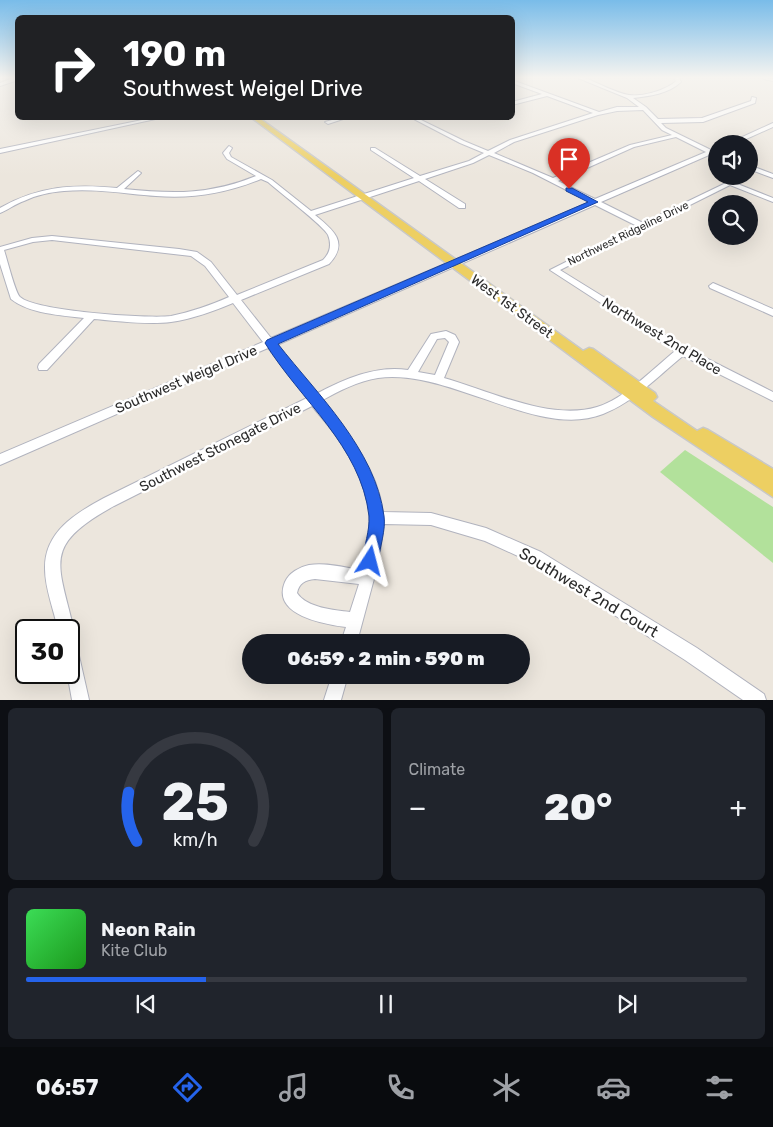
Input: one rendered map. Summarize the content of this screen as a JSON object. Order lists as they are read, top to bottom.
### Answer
{
  "streets": {
    "main road": ["West 1st Street"],
    "street": [
      "Northwest Ridgeline Drive",
      "Northwest 2nd Place",
      "Southwest Weigel Drive",
      "Southwest Stonegate Drive",
      "Southwest 2nd Court"
    ]
  },
  "crossings": [
    ["Northwest Ridgeline Drive", "Northwest 2nd Place"],
    ["West 1st Street", "Southwest Weigel Drive"],
    ["West 1st Street", "Southwest Stonegate Drive"],
    ["Northwest 2nd Place", "Southwest Stonegate Drive"]
  ],
  "page": {
    "turn": ["190 m", "Southwest Weigel Drive"],
    "limit": "30",
    "trip": "06:59 · 2 min · 590 m",
    "tile": "Climate",
    "heat": ["−", "20°", "+"],
    "song": ["Neon Rain", "Kite Club"],
    "tabs": "06:57",
    "gauge": ["25", "km/h"]
  }
}
